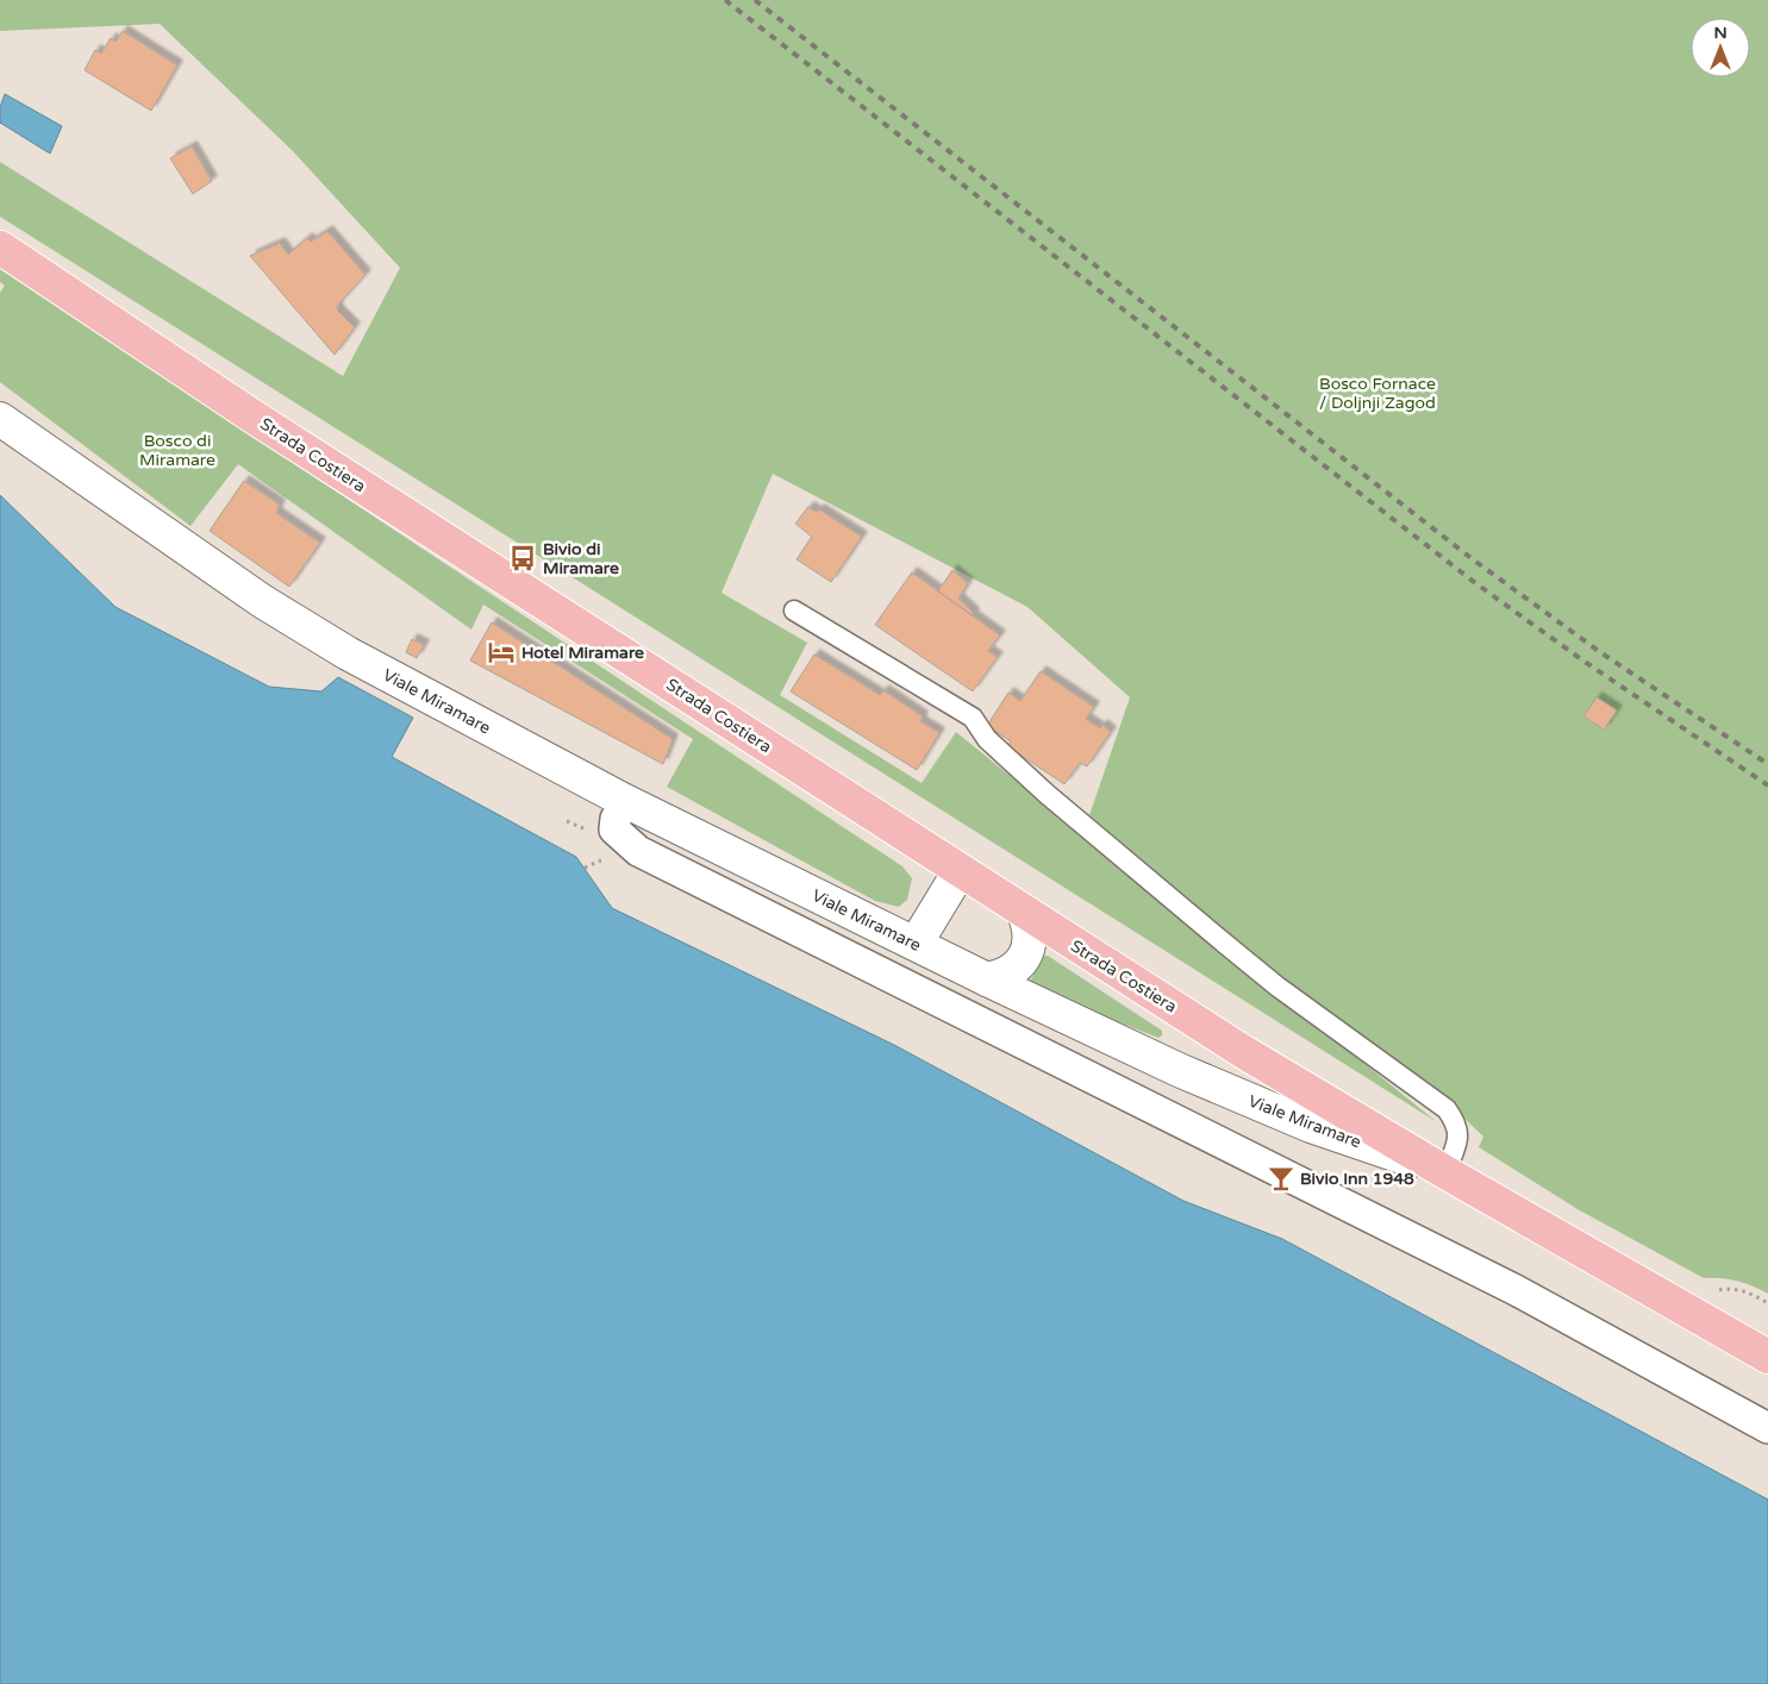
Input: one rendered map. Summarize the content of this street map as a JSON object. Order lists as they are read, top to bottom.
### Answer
{
  "streets": {
    "main road": ["Strada Costiera", "Viale Miramare"]
  },
  "crossings": [
    ["Strada Costiera", "Viale Miramare"]
  ],
  "parks": ["Bosco Fornace / Doljnji Zagod", "Bosco di Miramare"],
  "places": {
    "bus stop": ["Bivio di Miramare"],
    "hotel": ["Hotel Miramare"],
    "bar": ["Bivio Inn 1948"]
  },
  "north": "top"
}
